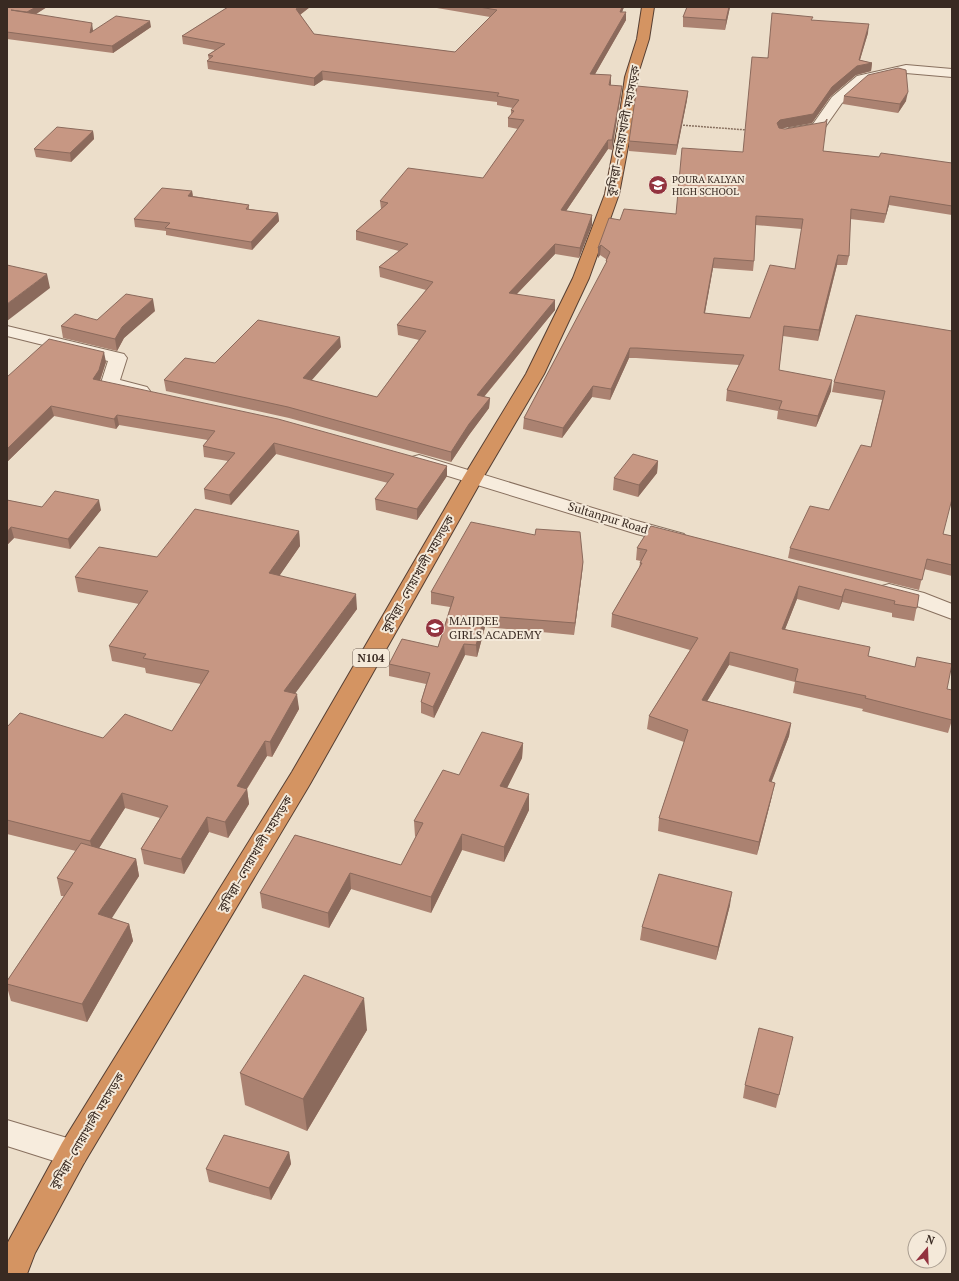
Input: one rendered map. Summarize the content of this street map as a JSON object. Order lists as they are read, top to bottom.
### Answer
{
  "streets": {
    "highway": ["কুমিল্লা–নোয়াখালী মহাসড়ক", "N104"],
    "street": ["Sultanpur Road"]
  },
  "crossings": [
    ["কুমিল্লা–নোয়াখালী মহাসড়ক", "Sultanpur Road"]
  ],
  "places": {
    "school or university": ["POURA KALYAN HIGH SCHOOL", "MAIJDEE GIRLS ACADEMY"]
  },
  "north": "top"
}
